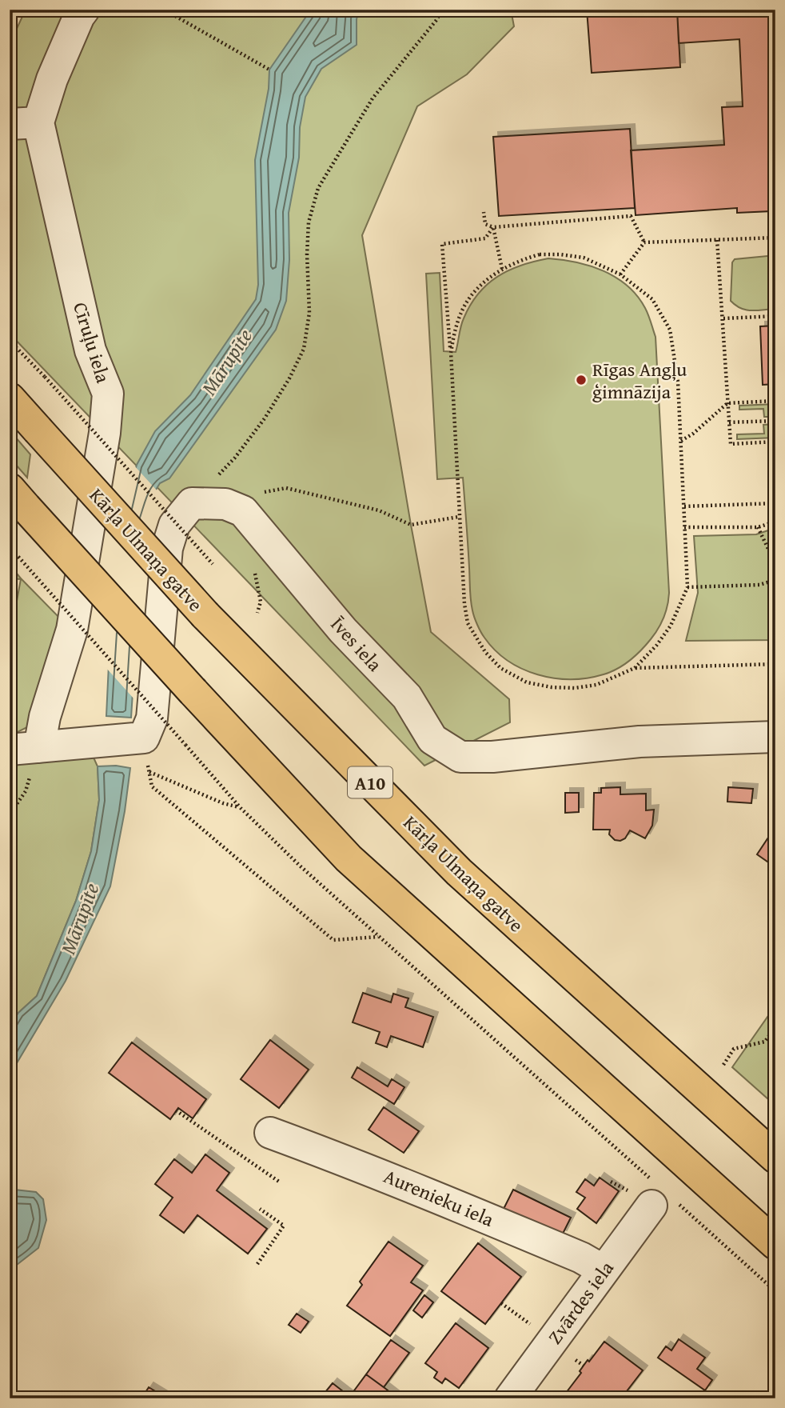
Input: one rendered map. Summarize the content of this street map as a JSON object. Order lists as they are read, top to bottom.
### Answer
{
  "streets": {
    "highway": ["Kārļa Ulmaņa gatve", "A10"],
    "street": [
      "Cīruļu iela",
      "Īves iela",
      "Aurenieku iela",
      "Zvārdes iela"
    ]
  },
  "crossings": [
    ["Aurenieku iela", "Zvārdes iela"]
  ],
  "water": ["Mārupīte"],
  "places": ["Rīgas Angļu ģimnāzija"]
}
